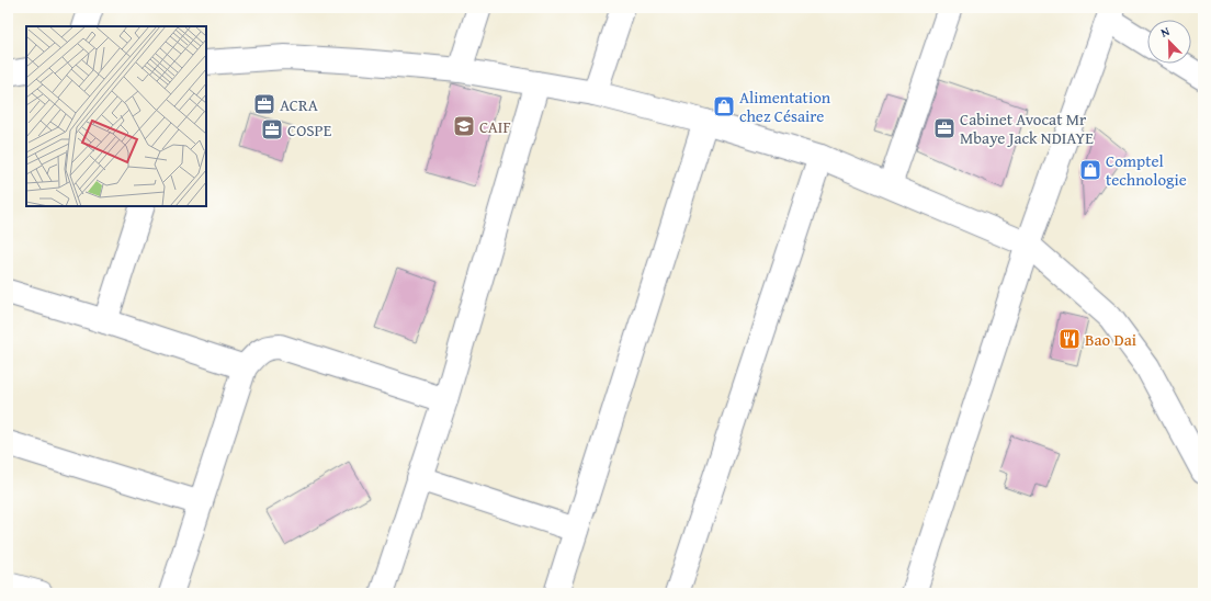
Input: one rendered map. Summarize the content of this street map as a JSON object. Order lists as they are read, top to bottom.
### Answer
{
  "places": {
    "office": ["ACRA", "Cabinet Avocat Mr Mbaye Jack NDIAYE", "COSPE"],
    "shop": ["Alimentation chez Césaire", "Comptel technologie"],
    "school or university": ["CAIF"],
    "restaurant": ["Bao Dai"]
  },
  "north": "top left"
}
